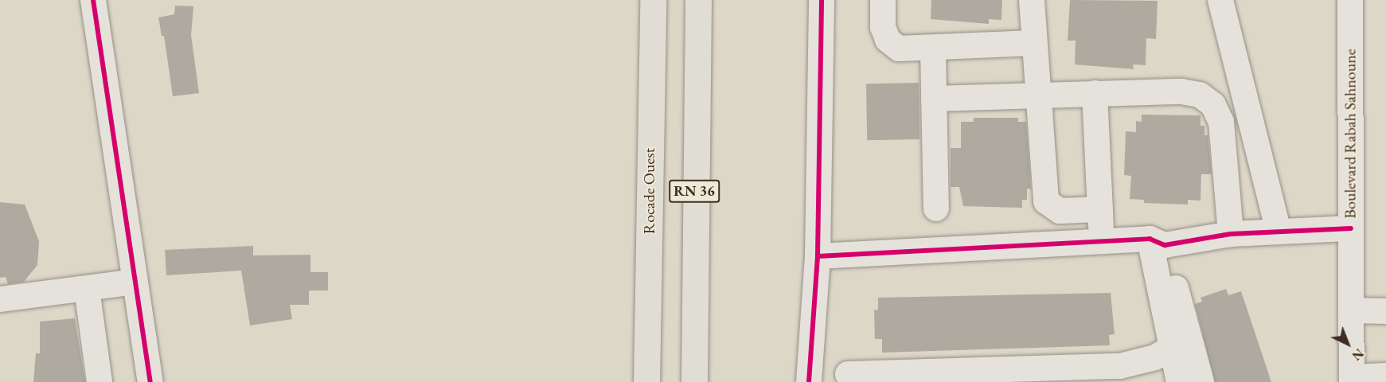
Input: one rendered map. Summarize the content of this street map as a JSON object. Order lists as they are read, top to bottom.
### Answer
{
  "streets": {
    "highway": ["Rocade Ouest", "RN 36"],
    "street": ["Boulevard Rabah Sahnoune"]
  },
  "north": "bottom right"
}
